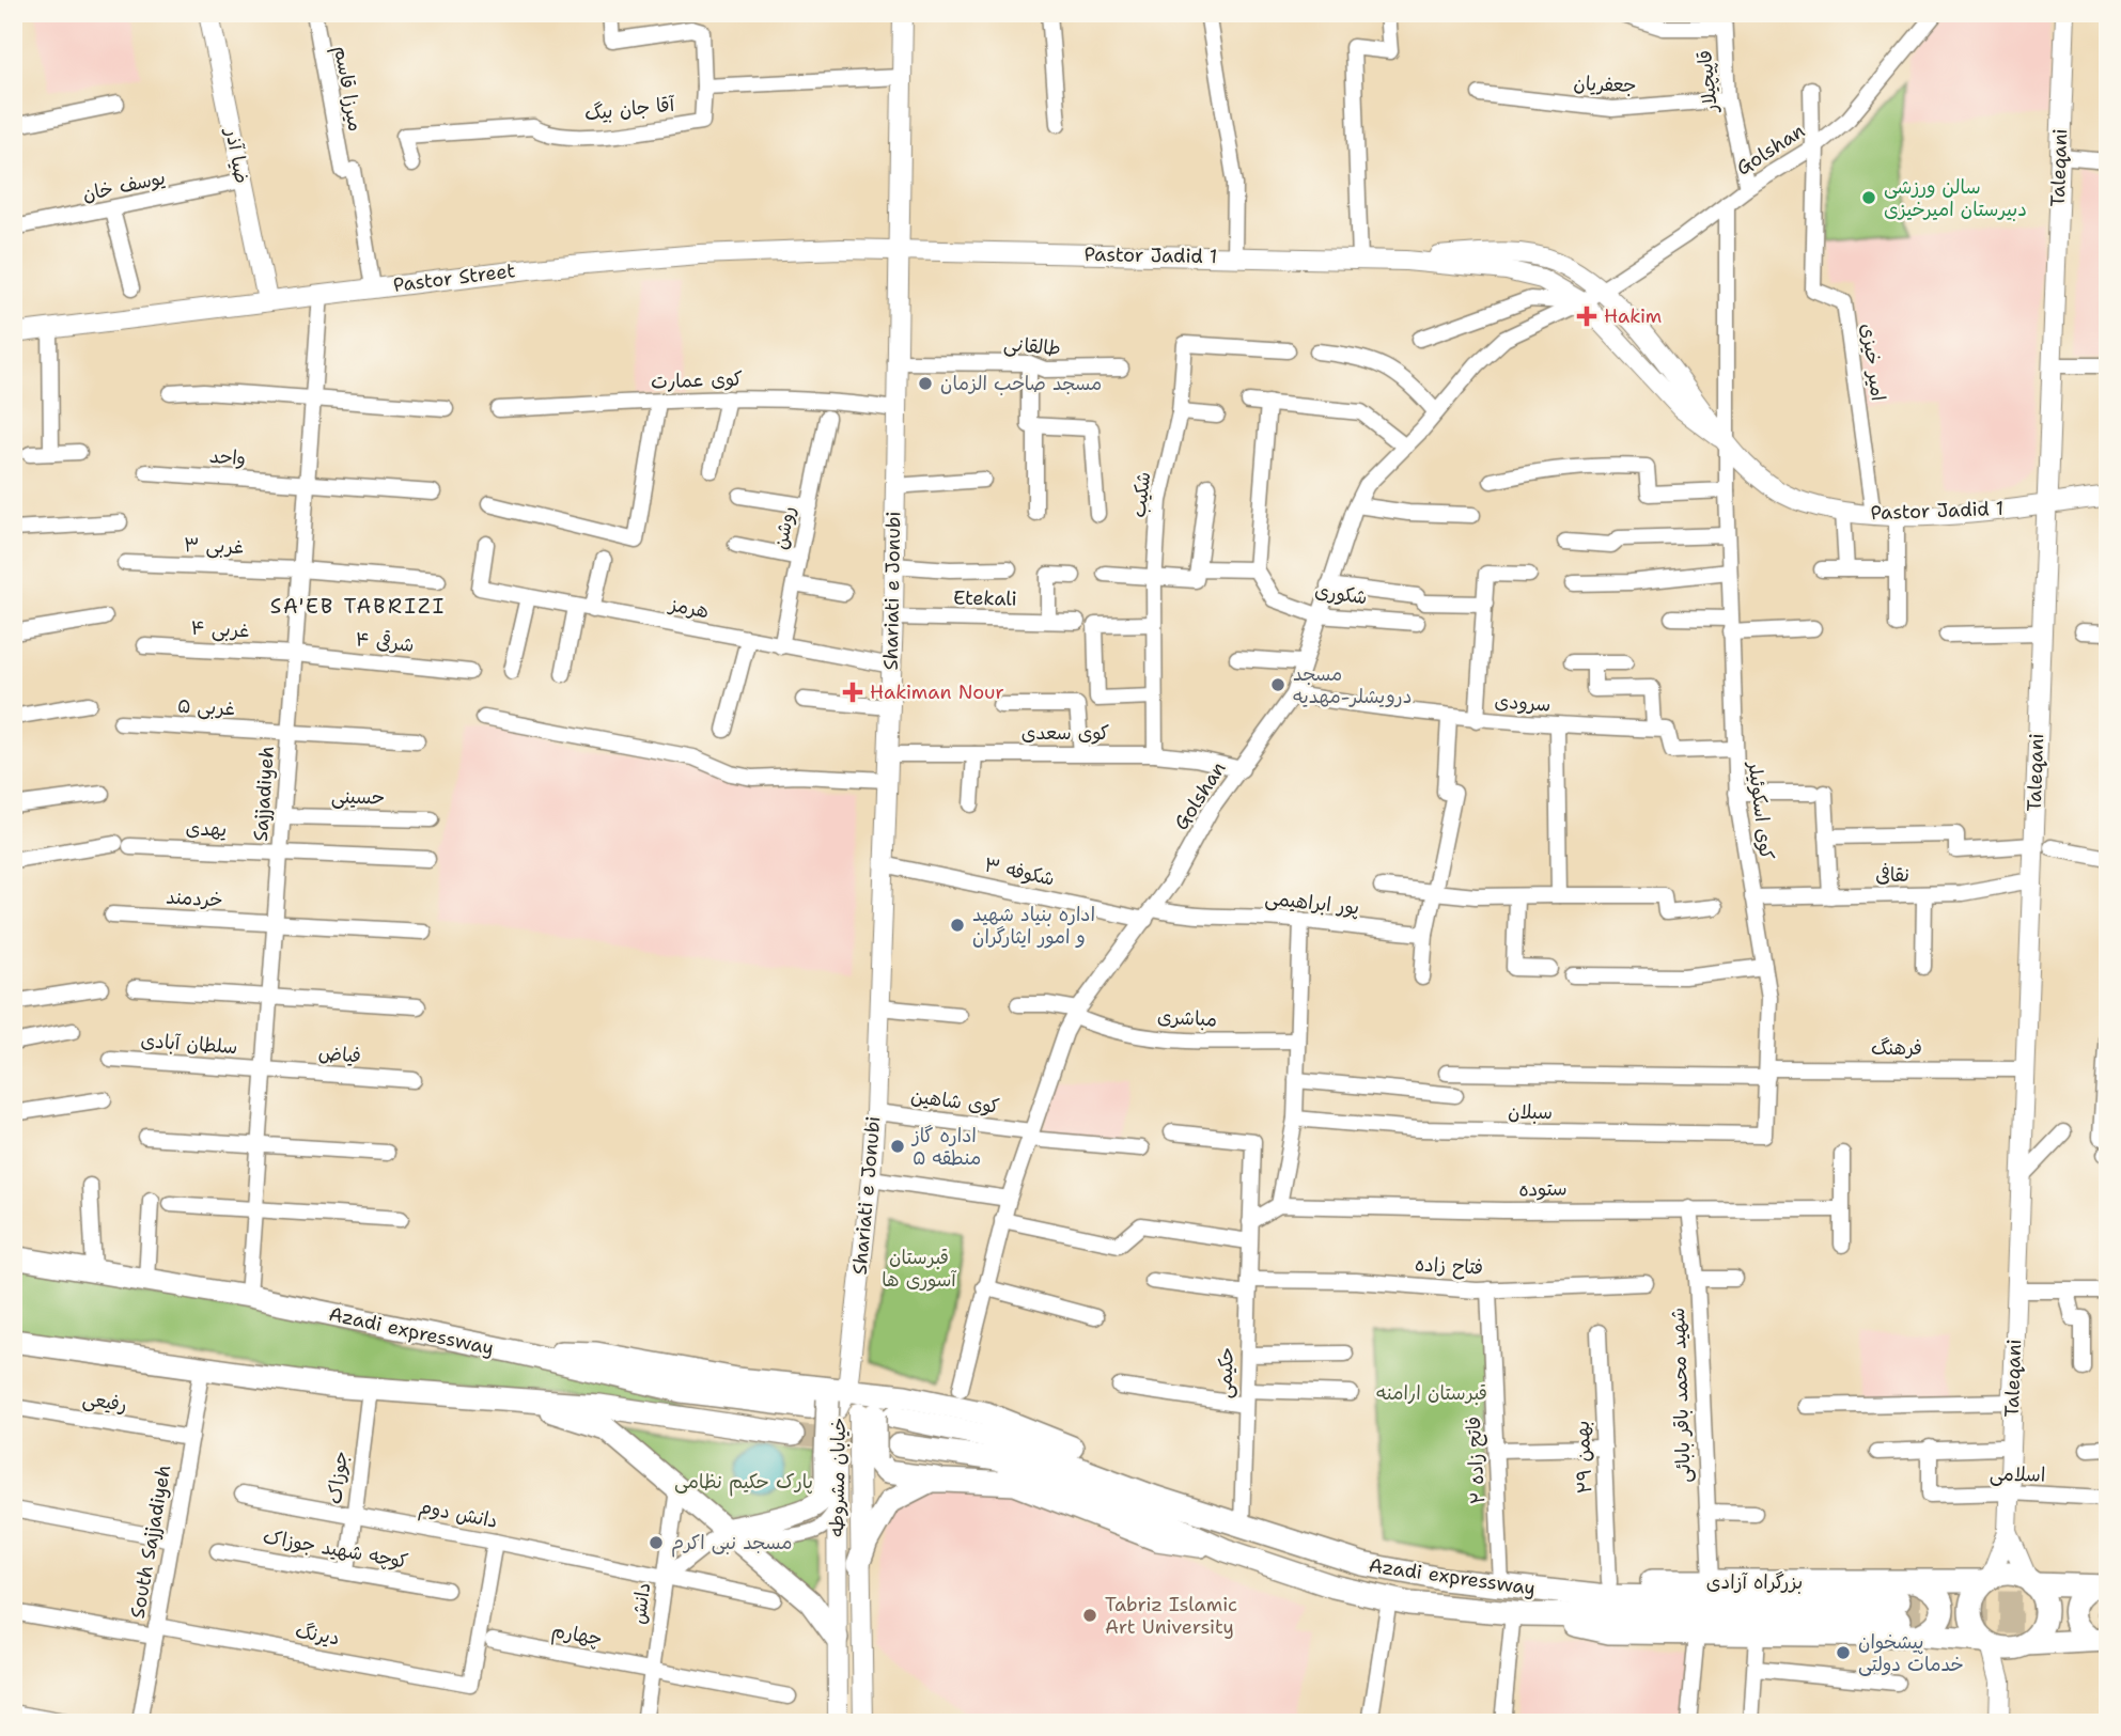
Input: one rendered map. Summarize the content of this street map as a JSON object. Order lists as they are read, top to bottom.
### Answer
{
  "streets": {
    "highway": ["Azadi expressway", "بزرگراه آزادی"],
    "main road": [
      "ضیا آذر",
      "Taleqani",
      "Pastor Jadid 1",
      "Pastor Street",
      "Shariati e Jonubi",
      "خیابان مشروطه"
    ],
    "street": [
      "قاپیچیلار",
      "جعفریان",
      "میرزا قاسم",
      "آقا جان بیگ",
      "Golshan",
      "یوسف خان",
      "طالقانی",
      "امیر خیزی",
      "کوی عمارت",
      "واحد",
      "شکیب",
      "روشن",
      "۳ غربی",
      "شکوری",
      "Etekali",
      "هرمز",
      "۴ غربی",
      "۴ شرقی",
      "سرودی",
      "۵ غربی",
      "کوی سعدی",
      "Sajjadiyeh",
      "حسینی",
      "کوی اسکوئیلر",
      "یهدی",
      "شکوفه ۳",
      "نقافی",
      "خردمند",
      "پور ابراهیمی",
      "مباشری",
      "سلطان آبادی",
      "فرهنگ",
      "فیاض",
      "کوی شاهین",
      "سبلان",
      "ستوده",
      "فتاح زاده",
      "حکیمی",
      "شهید محمد باقر بابائی",
      "رفیعی",
      "۲۹ بهمن",
      "فاتح زاده ۲",
      "اسلامی",
      "جوزاک",
      "دانش دوم",
      "South Sajjadiyeh",
      "کوچه شهید جوزاک",
      "دانش",
      "دیرنگ",
      "چهارم"
    ]
  },
  "crossings": [
    ["قاپیچیلار", "جعفریان"],
    ["قاپیچیلار", "Golshan"],
    ["میرزا قاسم", "Pastor Street"],
    ["Golshan", "Pastor Jadid 1"],
    ["Golshan", "امیر خیزی"],
    ["Golshan", "شکوری"],
    ["Golshan", "سرودی"],
    ["Golshan", "کوی سعدی"],
    ["Golshan", "کوی اسکوئیلر"],
    ["Golshan", "شکوفه ۳"],
    ["Golshan", "پور ابراهیمی"],
    ["Golshan", "مباشری"],
    ["Golshan", "کوی شاهین"],
    ["ضیا آذر", "یوسف خان"],
    ["ضیا آذر", "Pastor Street"],
    ["Taleqani", "Pastor Jadid 1"],
    ["Taleqani", "نقافی"],
    ["Taleqani", "فرهنگ"],
    ["Taleqani", "اسلامی"],
    ["Taleqani", "بزرگراه آزادی"],
    ["Pastor Jadid 1", "Pastor Street"],
    ["Pastor Jadid 1", "امیر خیزی"],
    ["Pastor Jadid 1", "Shariati e Jonubi"],
    ["Pastor Jadid 1", "کوی اسکوئیلر"],
    ["Pastor Street", "Shariati e Jonubi"],
    ["Pastor Street", "Sajjadiyeh"],
    ["طالقانی", "Shariati e Jonubi"],
    ["کوی عمارت", "Shariati e Jonubi"],
    ["واحد", "Sajjadiyeh"],
    ["شکیب", "کوی سعدی"],
    ["روشن", "هرمز"],
    ["۳ غربی", "Sajjadiyeh"],
    ["Shariati e Jonubi", "Etekali"],
    ["Shariati e Jonubi", "هرمز"],
    ["Shariati e Jonubi", "کوی سعدی"],
    ["Shariati e Jonubi", "شکوفه ۳"],
    ["Shariati e Jonubi", "کوی شاهین"],
    ["Shariati e Jonubi", "Azadi expressway"],
    ["Shariati e Jonubi", "خیابان مشروطه"],
    ["۴ غربی", "۴ شرقی"],
    ["۴ غربی", "Sajjadiyeh"],
    ["۴ شرقی", "Sajjadiyeh"],
    ["۵ غربی", "Sajjadiyeh"],
    ["Sajjadiyeh", "حسینی"],
    ["Sajjadiyeh", "یهدی"],
    ["Sajjadiyeh", "خردمند"],
    ["Sajjadiyeh", "سلطان آبادی"],
    ["Sajjadiyeh", "فیاض"],
    ["Sajjadiyeh", "Azadi expressway"],
    ["کوی اسکوئیلر", "نقافی"],
    ["کوی اسکوئیلر", "فرهنگ"],
    ["کوی اسکوئیلر", "سبلان"],
    ["شکوفه ۳", "پور ابراهیمی"],
    ["سلطان آبادی", "فیاض"],
    ["ستوده", "شهید محمد باقر بابائی"],
    ["فتاح زاده", "حکیمی"],
    ["فتاح زاده", "فاتح زاده ۲"],
    ["Azadi expressway", "حکیمی"],
    ["Azadi expressway", "فاتح زاده ۲"],
    ["Azadi expressway", "خیابان مشروطه"],
    ["Azadi expressway", "بزرگراه آزادی"],
    ["شهید محمد باقر بابائی", "بزرگراه آزادی"],
    ["رفیعی", "South Sajjadiyeh"],
    ["۲۹ بهمن", "بزرگراه آزادی"],
    ["فاتح زاده ۲", "بزرگراه آزادی"],
    ["جوزاک", "دانش دوم"],
    ["جوزاک", "کوچه شهید جوزاک"],
    ["دانش دوم", "دانش"],
    ["دانش دوم", "دیرنگ"],
    ["South Sajjadiyeh", "دیرنگ"],
    ["دانش", "چهارم"]
  ],
  "districts": ["SA'EB TABRIZI"],
  "parks": ["قبرستان آسوری ها", "قبرستان ارامنه", "پارک حکیم نظامی"],
  "places": {
    "other": [
      "سالن ورزشی دبیرستان امیرخیزی",
      "مسجد صاحب الزمان",
      "مسجد درویشلر-مهدیه",
      "اداره بنیاد شهید و امور ایثارگران",
      "اداره گاز منطقه ۵",
      "مسجد نبی اکرم",
      "Tabriz Islamic Art University",
      "پیشخوان خدمات دولتی"
    ],
    "health": ["Hakim", "Hakiman Nour"]
  }
}
